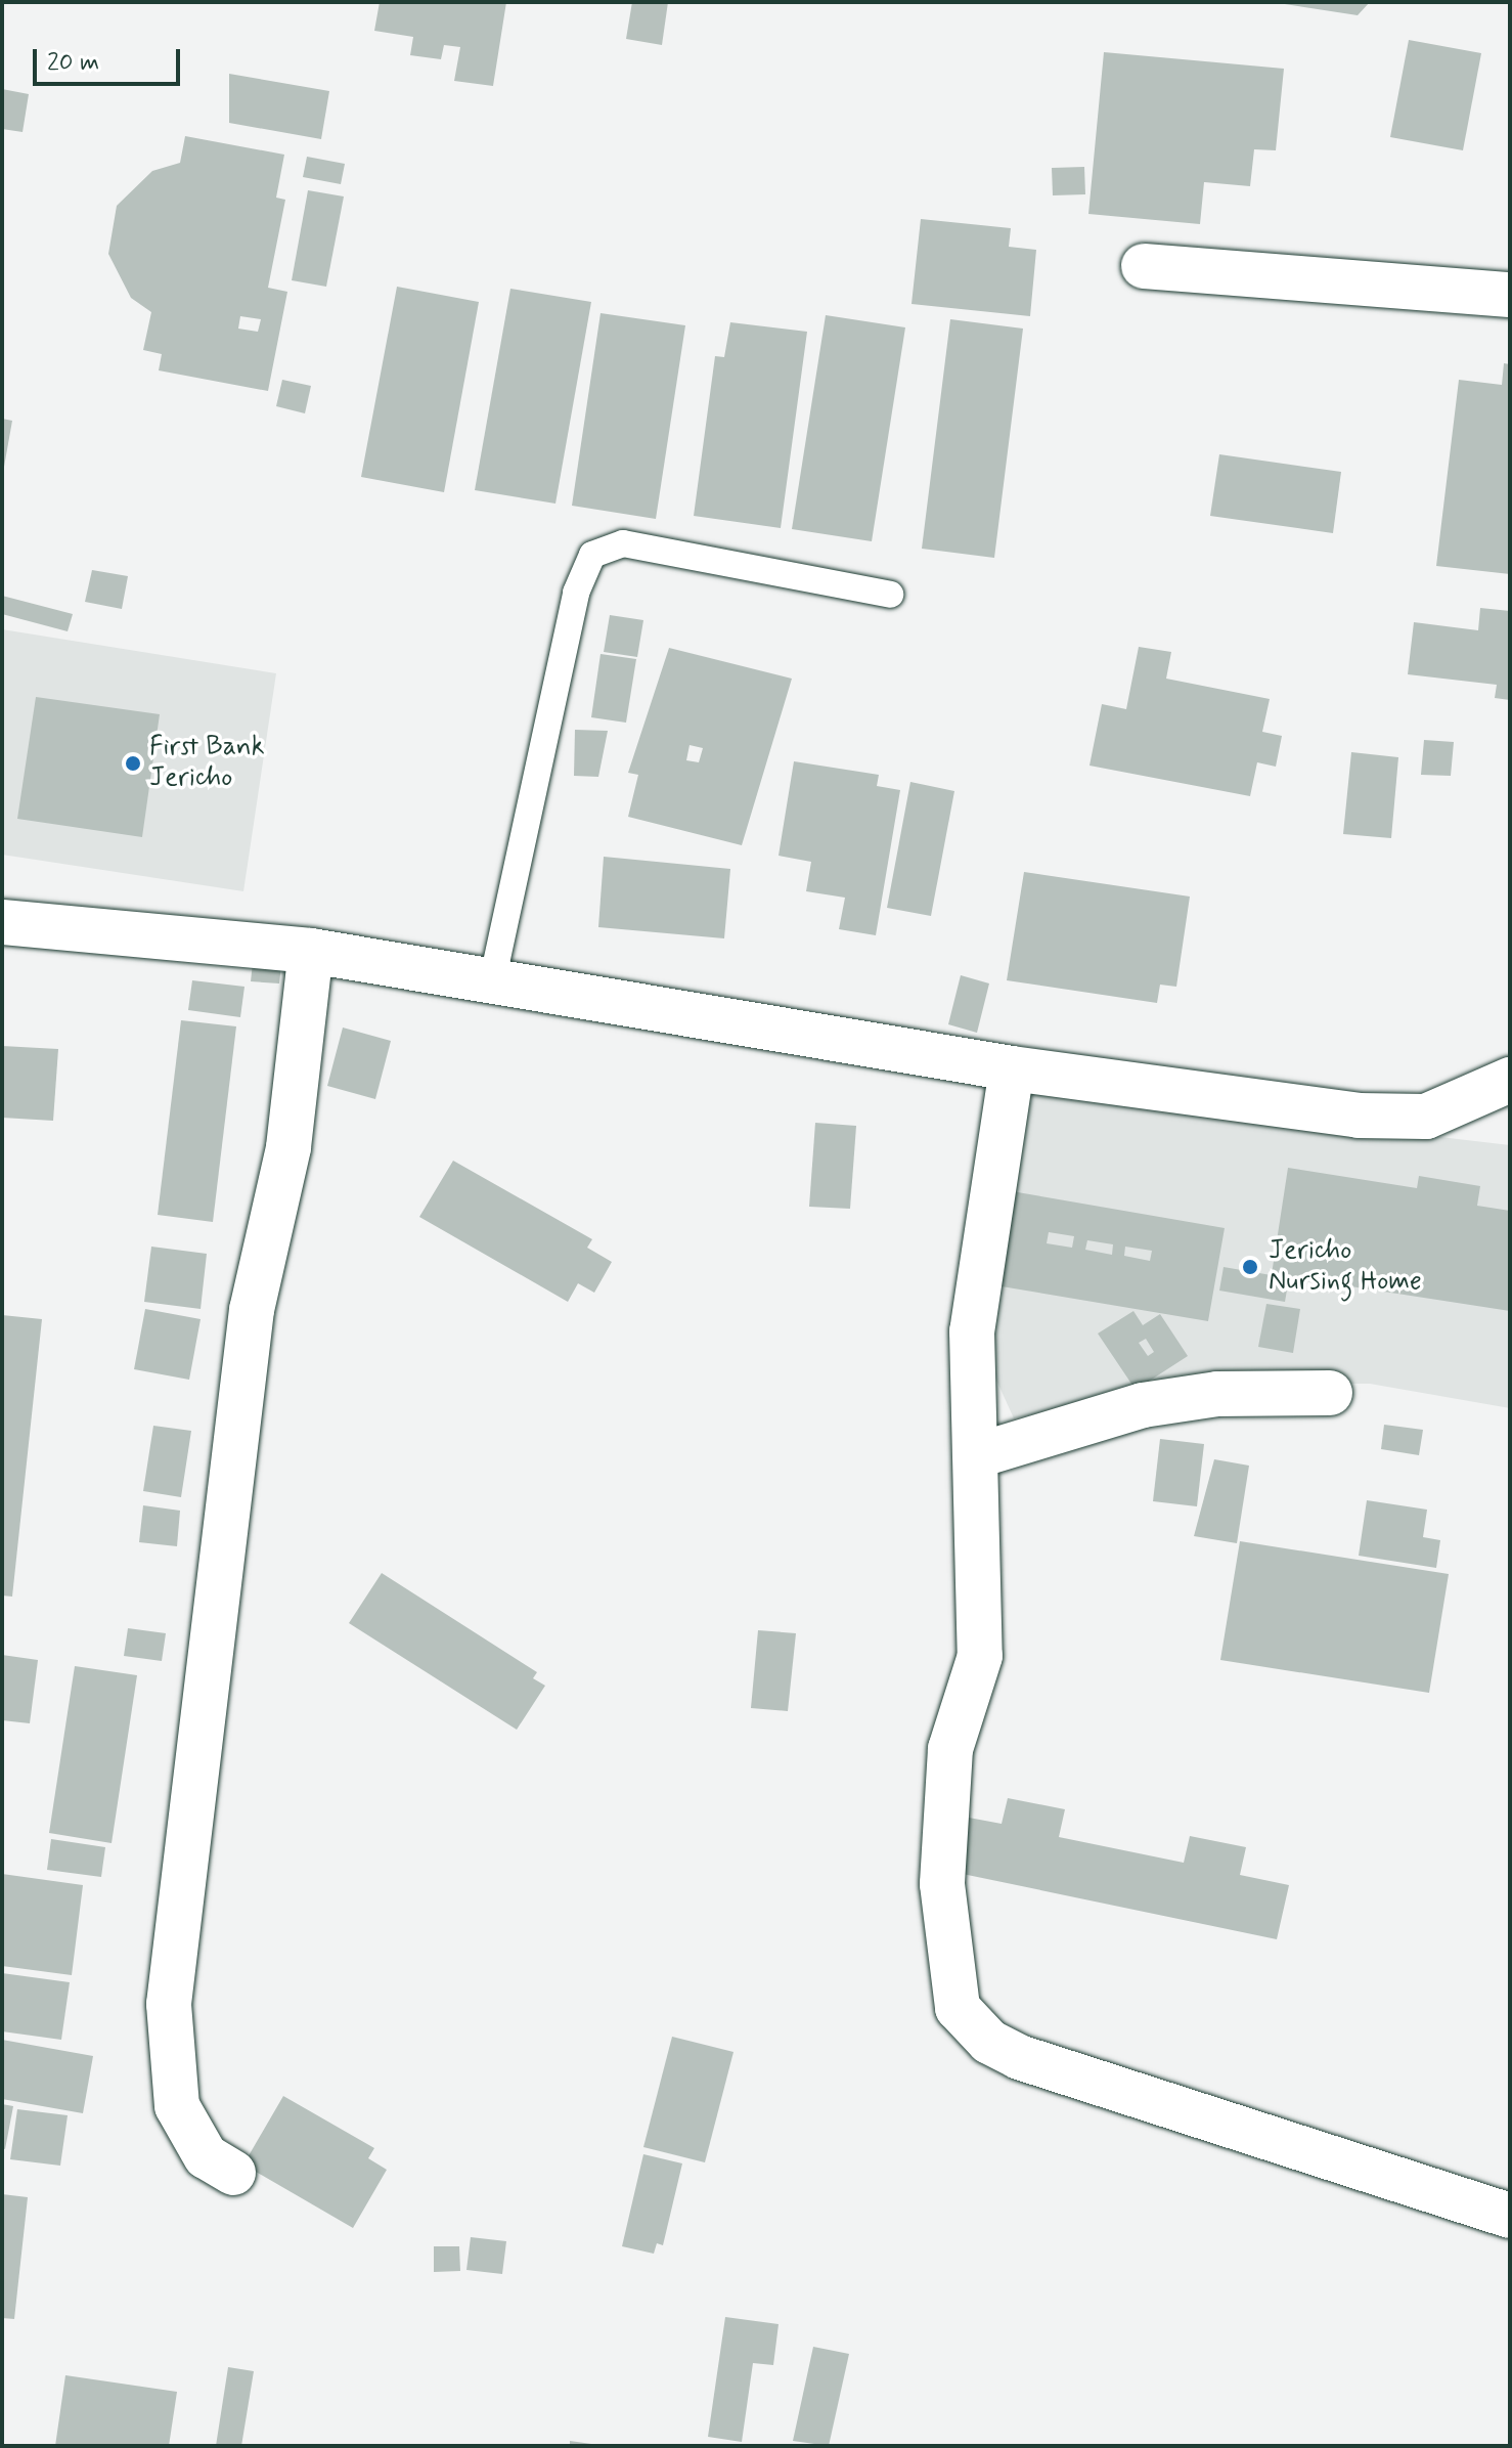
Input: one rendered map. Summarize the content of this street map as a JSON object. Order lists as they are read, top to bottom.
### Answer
{
  "places": ["First Bank Jericho", "Jericho Nursing Home"],
  "scale_bar": "20 m"
}
